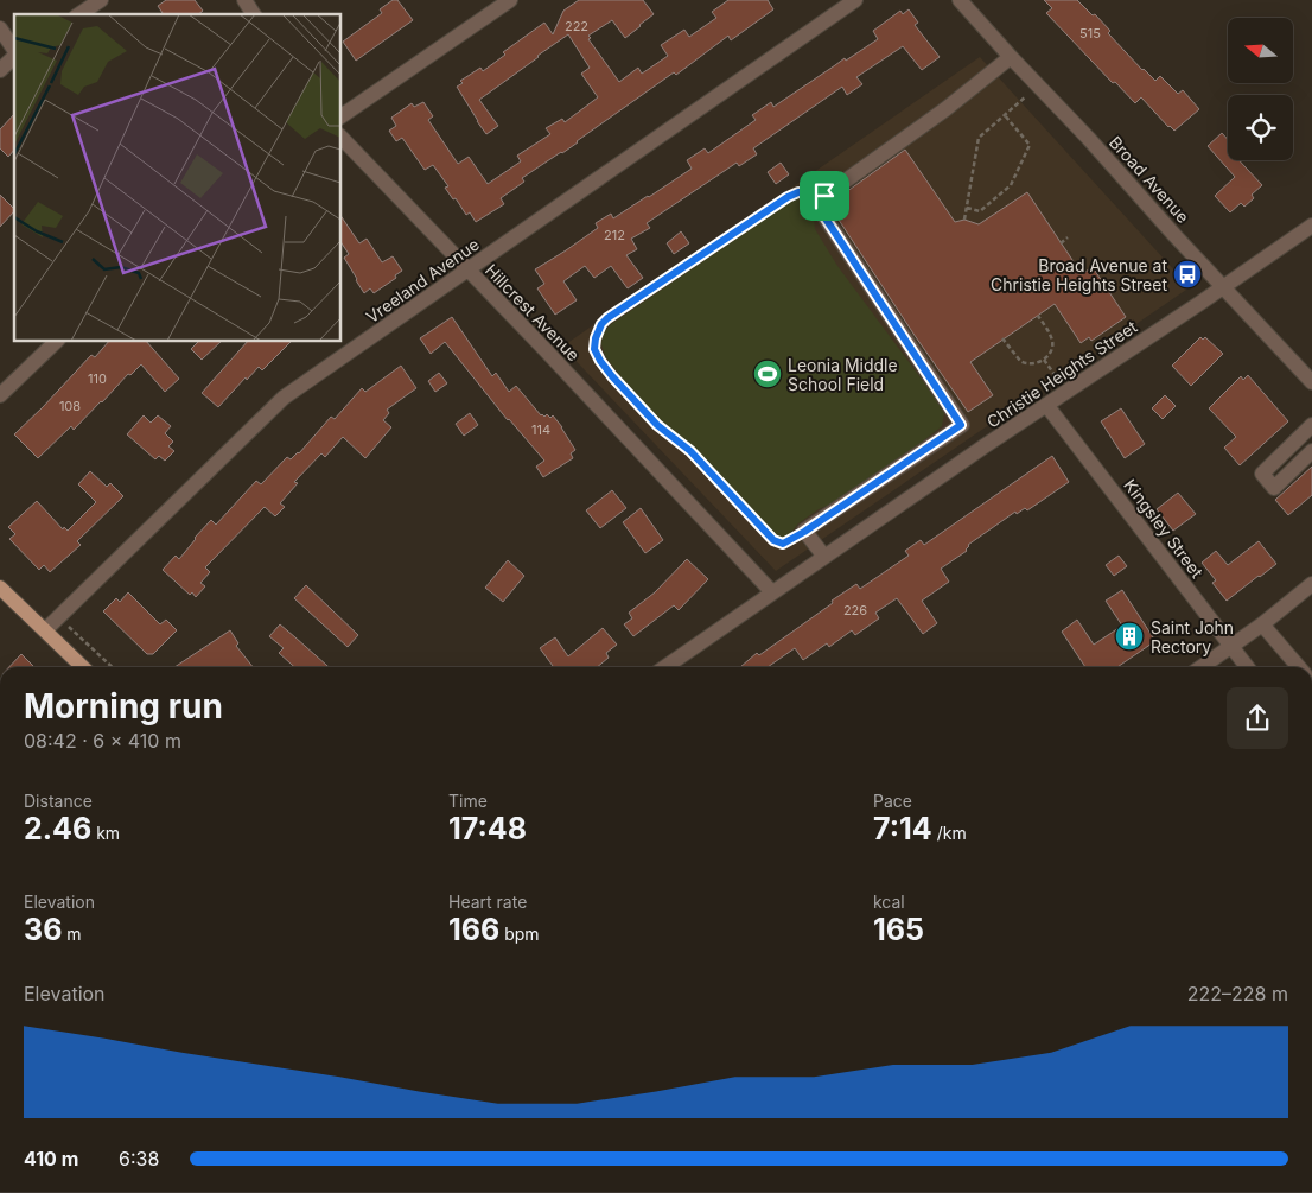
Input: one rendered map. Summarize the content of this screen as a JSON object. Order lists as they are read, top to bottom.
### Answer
{
  "streets": {
    "street": [
      "Broad Avenue",
      "Vreeland Avenue",
      "Hillcrest Avenue",
      "Christie Heights Street",
      "Kingsley Street"
    ]
  },
  "crossings": [
    ["Broad Avenue", "Christie Heights Street"],
    ["Vreeland Avenue", "Hillcrest Avenue"],
    ["Hillcrest Avenue", "Christie Heights Street"],
    ["Christie Heights Street", "Kingsley Street"]
  ],
  "places": {
    "bus stop": ["Broad Avenue at Christie Heights Street"],
    "sports": ["Leonia Middle School Field"],
    "building": ["Saint John Rectory"]
  },
  "house_numbers": [
    "222",
    "515",
    "212",
    "110",
    "108",
    "114",
    "226"
  ],
  "north": "left",
  "page": {
    "heading": ["Morning run", "08:42 · 6 × 410 m"],
    "stats": [
      ["Distance", "2.46 km"],
      ["Time", "17:48"],
      ["Pace", "7:14 /km"],
      ["Elevation", "36 m"],
      ["Heart rate", "166 bpm"],
      ["kcal", "165"]
    ],
    "chart": ["Elevation", "222–228 m"],
    "list": [
      {
        "name": "410 m",
        "note": "6:38"
      }
    ]
  }
}
